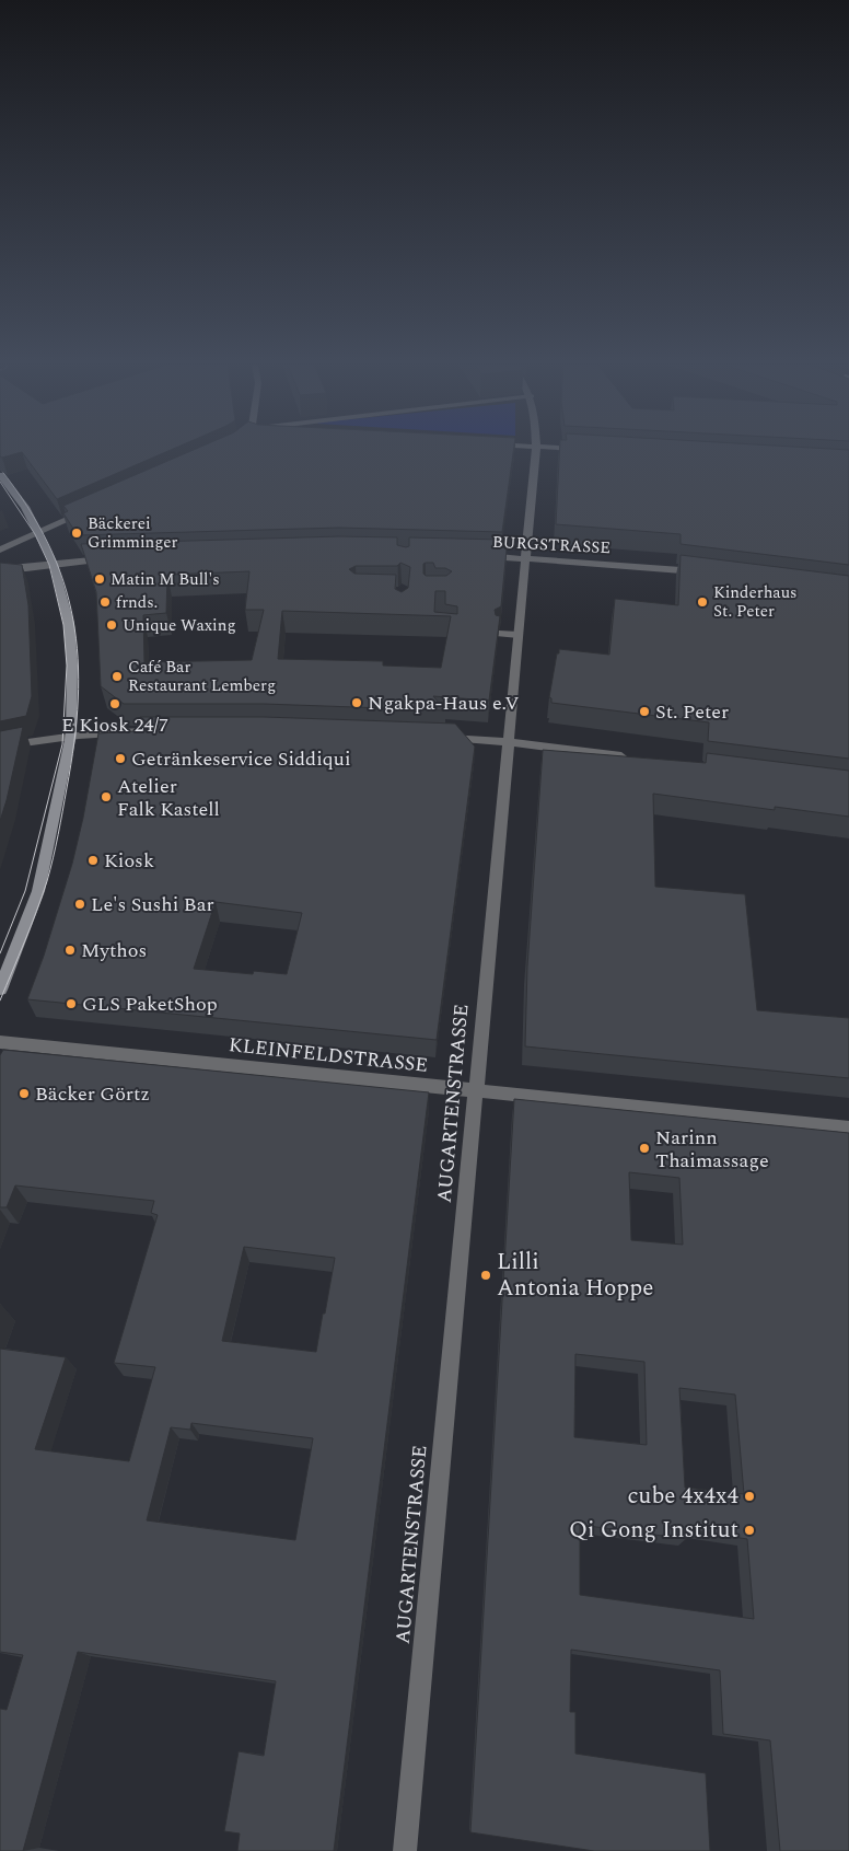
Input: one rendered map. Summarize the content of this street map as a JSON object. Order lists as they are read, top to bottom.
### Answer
{
  "streets": {
    "street": ["BURGSTRASSE", "KLEINFELDSTRASSE", "AUGARTENSTRASSE"]
  },
  "crossings": [
    ["BURGSTRASSE", "AUGARTENSTRASSE"],
    ["KLEINFELDSTRASSE", "AUGARTENSTRASSE"]
  ],
  "places": [
    "Bäckerei Grimminger",
    "Matin M Bull's",
    "frnds.",
    "Kinderhaus St. Peter",
    "Unique Waxing",
    "Café Bar Restaurant Lemberg",
    "Ngakpa-Haus e.V",
    "E Kiosk 24/7",
    "St. Peter",
    "Getränkeservice Siddiqui",
    "Atelier Falk Kastell",
    "Kiosk",
    "Le's Sushi Bar",
    "Mythos",
    "GLS PaketShop",
    "Bäcker Görtz",
    "Narinn Thaimassage",
    "Lilli Antonia Hoppe",
    "cube 4x4x4",
    "Qi Gong Institut"
  ]
}
